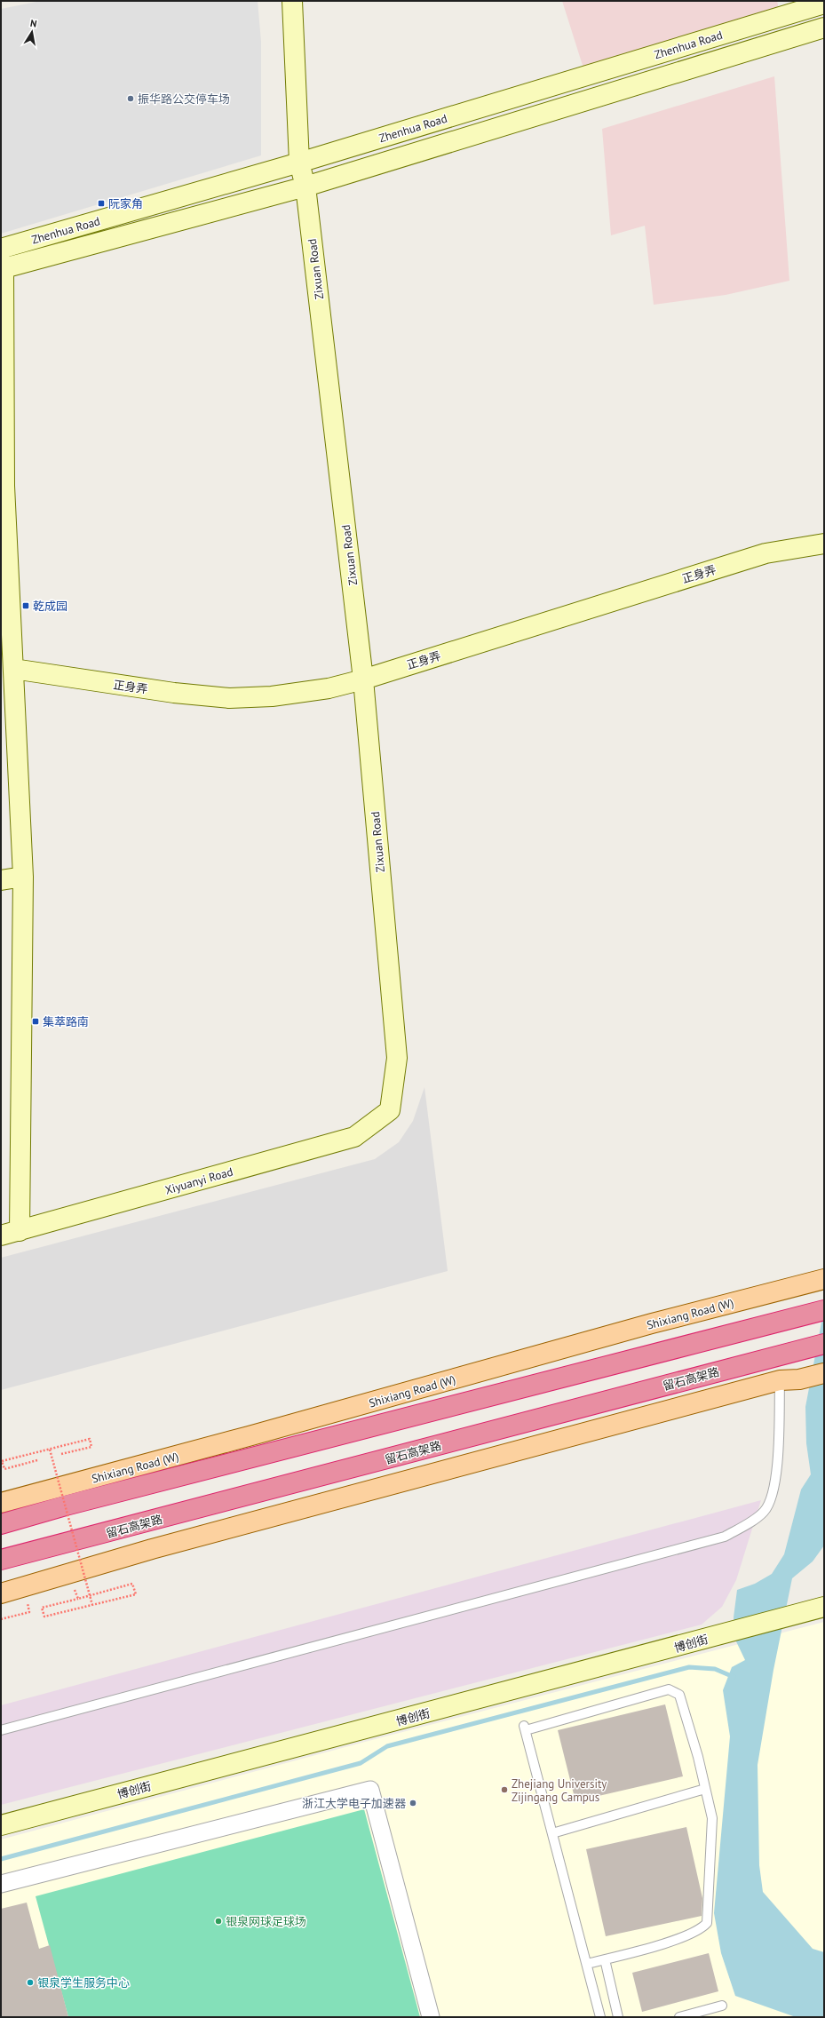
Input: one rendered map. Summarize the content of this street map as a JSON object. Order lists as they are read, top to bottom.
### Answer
{
  "streets": {
    "highway": ["留石高架路"],
    "main road": ["Shixiang Road (W)"],
    "street": [
      "Zhenhua Road",
      "Zixuan Road",
      "正身弄",
      "Xiyuanyi Road",
      "博创街"
    ]
  },
  "crossings": [
    ["Zhenhua Road", "Zixuan Road"],
    ["Zixuan Road", "正身弄"],
    ["Zixuan Road", "Xiyuanyi Road"]
  ],
  "places": {
    "other": [
      "振华路公交停车场",
      "Zhejiang University Zijingang Campus",
      "浙江大学电子加速器",
      "银泉网球足球场",
      "银泉学生服务中心"
    ],
    "transit": ["阮家角", "乾成园", "集萃路南"]
  },
  "north": "top"
}
